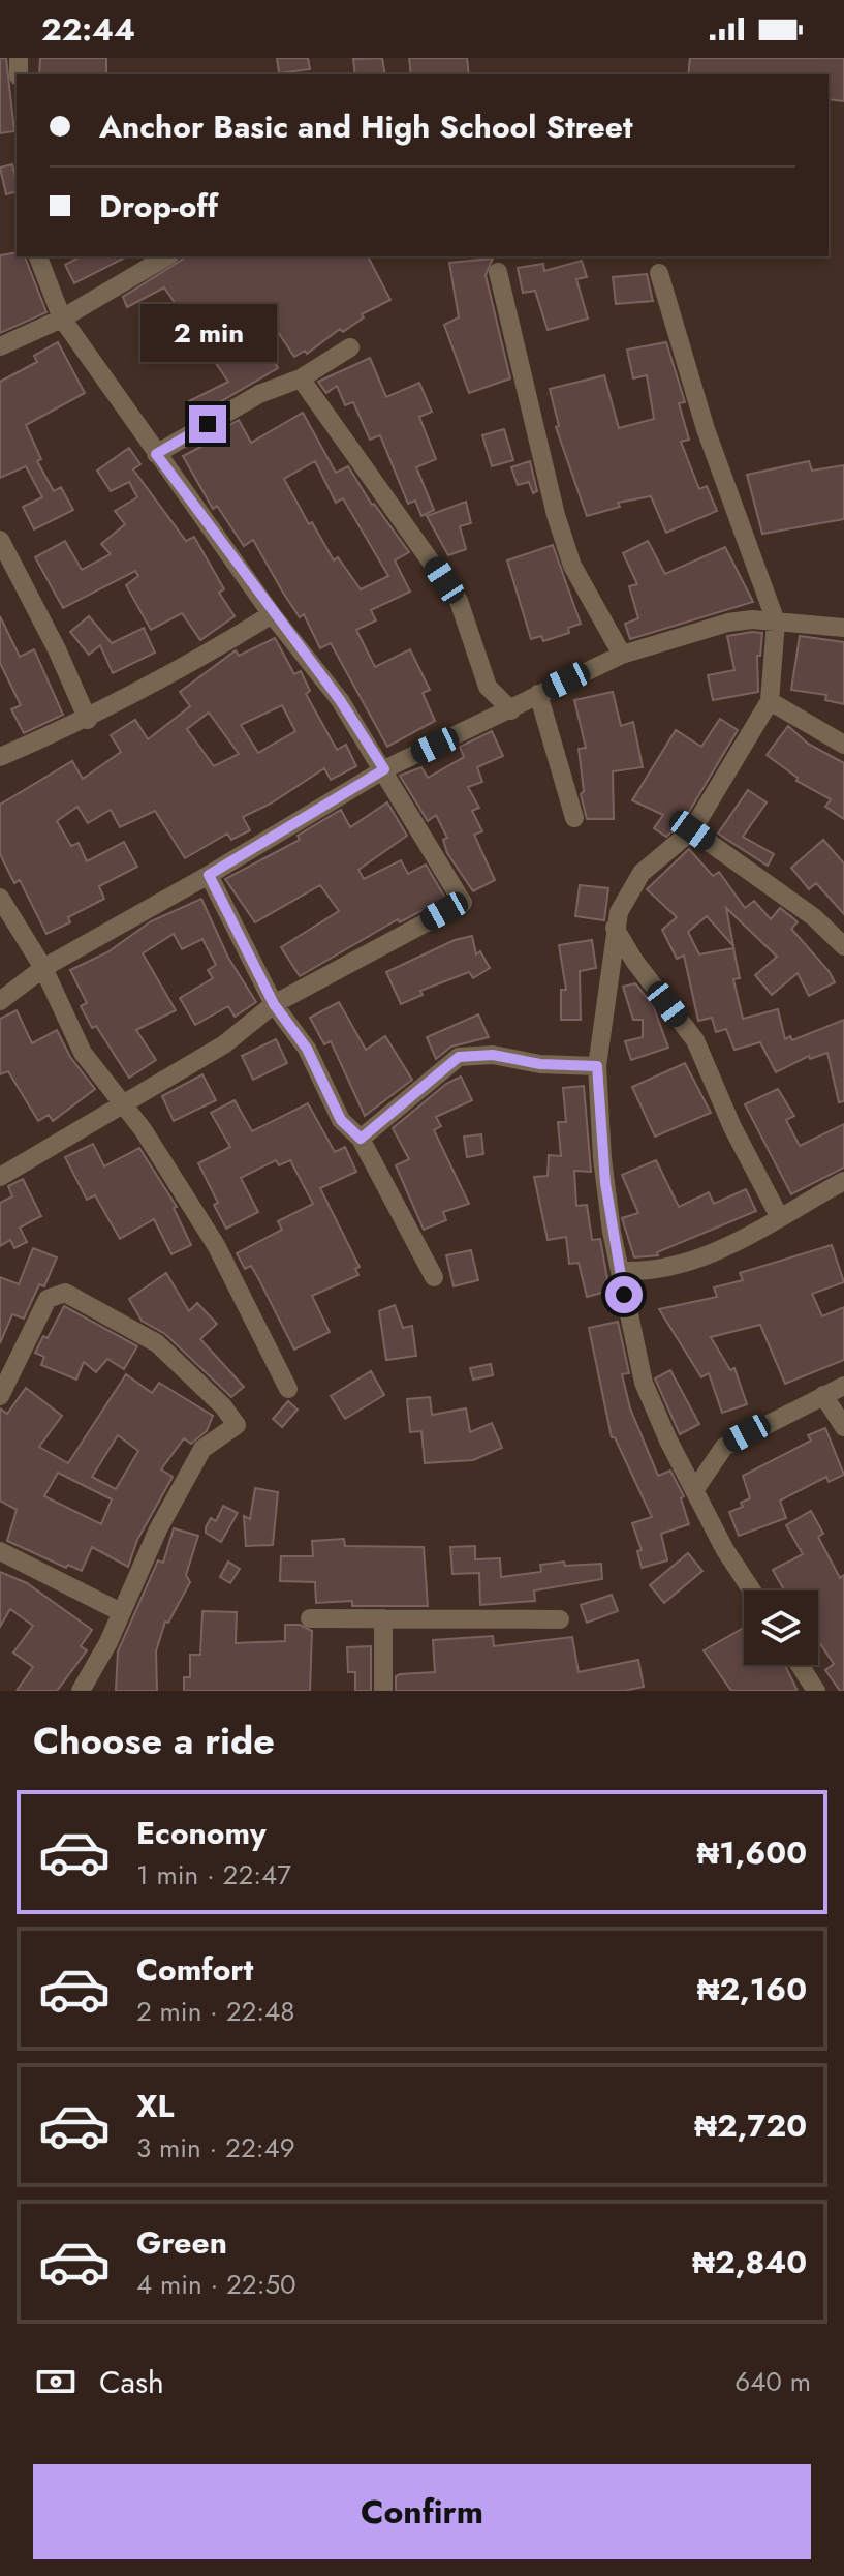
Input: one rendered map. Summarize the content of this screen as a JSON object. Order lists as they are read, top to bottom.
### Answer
{
  "page": {
    "status": "22:44",
    "banner": ["Anchor Basic and High School Street", "Drop-off"],
    "bubble": "2 min",
    "heading": "Choose a ride",
    "list": [
      {
        "name": "Economy",
        "note": "1 min · 22:47",
        "value": "₦1,600"
      },
      {
        "name": "Comfort",
        "note": "2 min · 22:48",
        "value": "₦2,160"
      },
      {
        "name": "XL",
        "note": "3 min · 22:49",
        "value": "₦2,720"
      },
      {
        "name": "Green",
        "note": "4 min · 22:50",
        "value": "₦2,840"
      }
    ],
    "pay": ["Cash", "640 m"],
    "buttons": "Confirm"
  }
}
